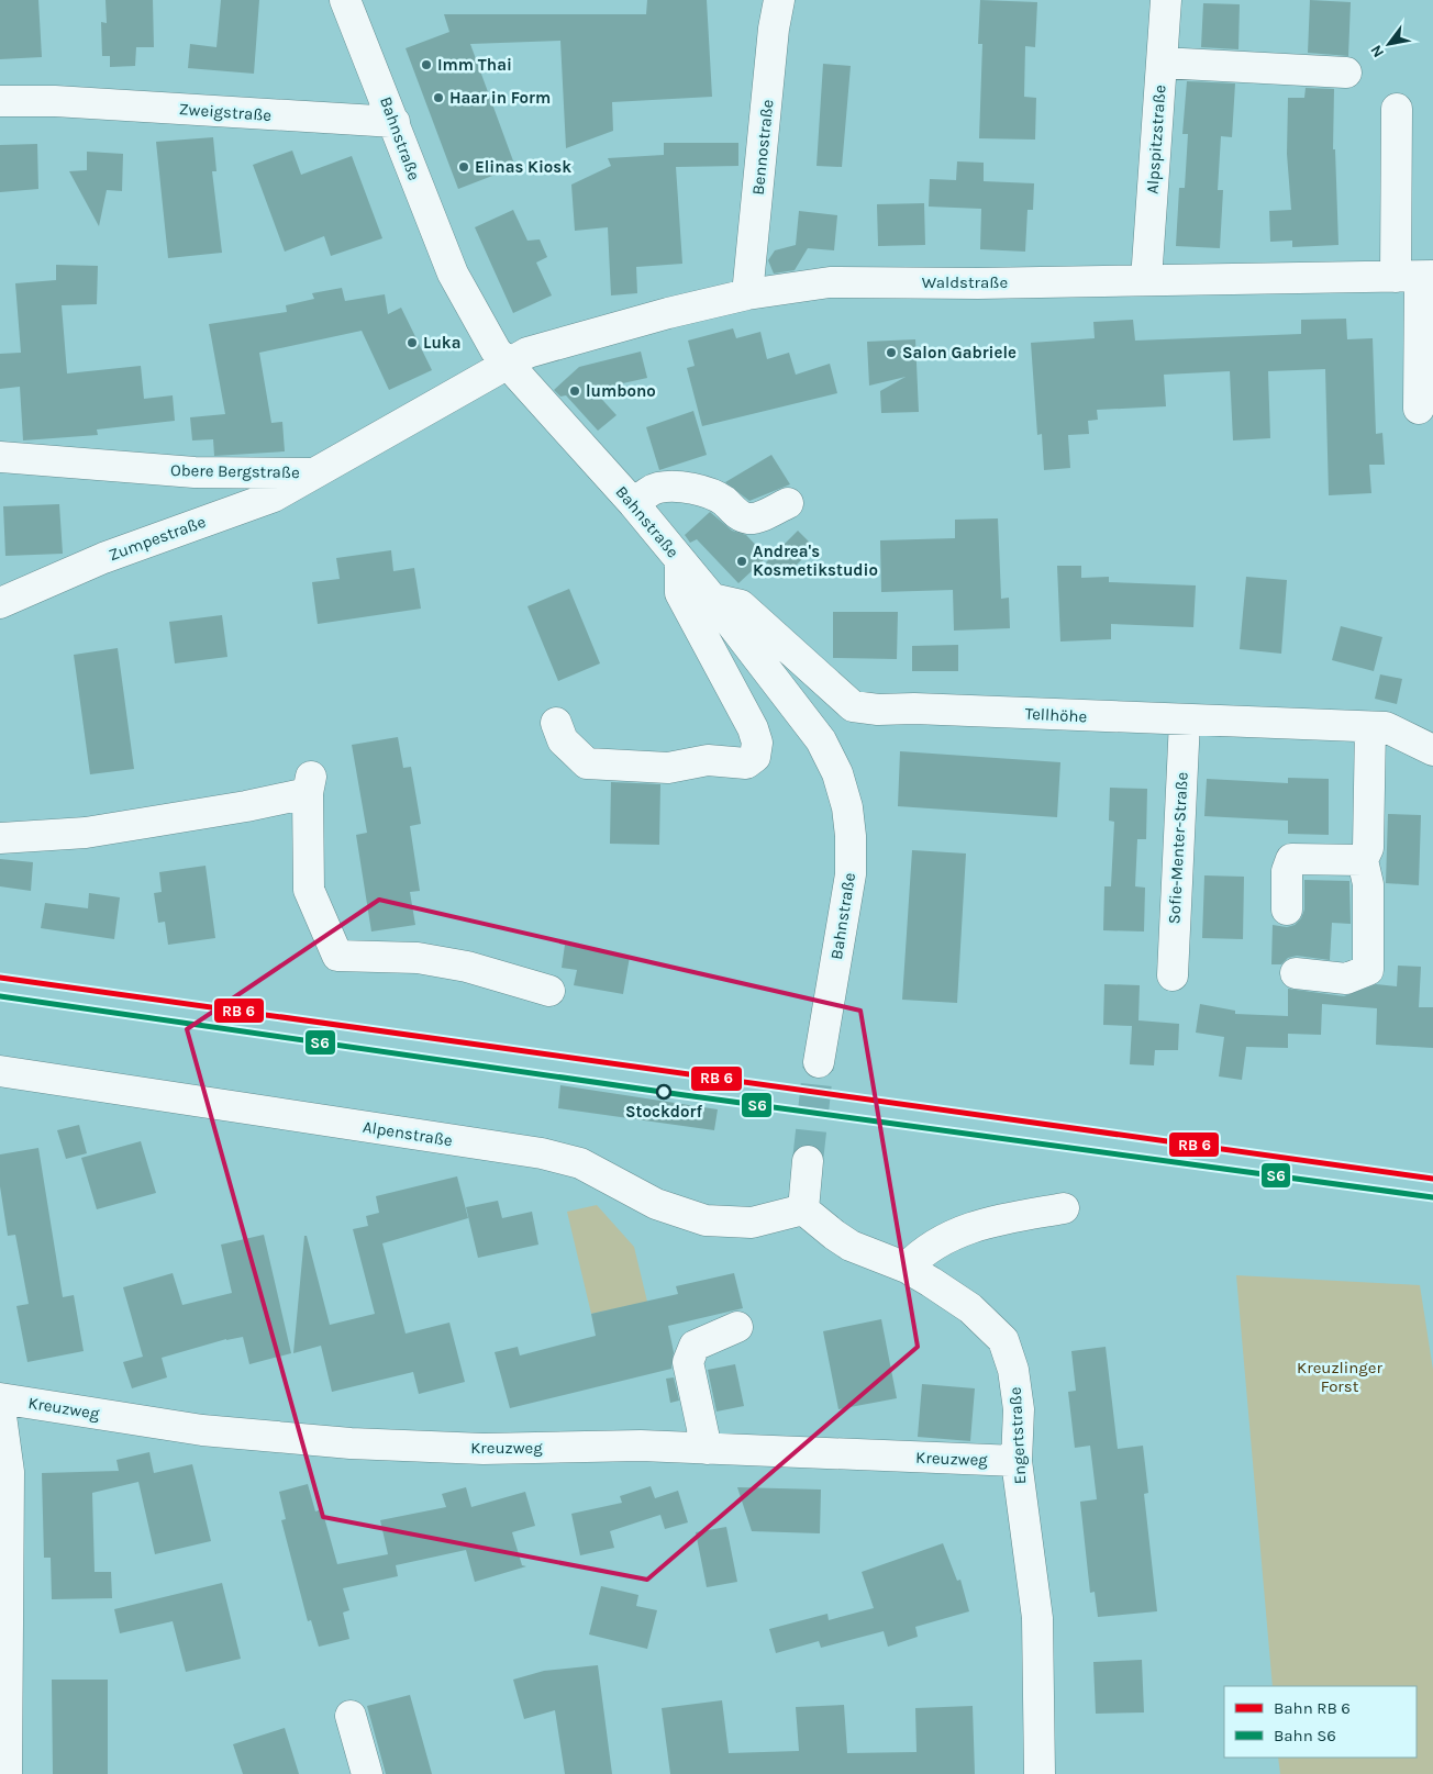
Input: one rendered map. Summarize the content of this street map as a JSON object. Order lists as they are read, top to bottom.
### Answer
{
  "streets": {
    "street": [
      "Zweigstraße",
      "Bahnstraße",
      "Alpspitzstraße",
      "Bennostraße",
      "Waldstraße",
      "Obere Bergstraße",
      "Zumpestraße",
      "Tellhöhe",
      "Sofie-Menter-Straße",
      "Alpenstraße",
      "Kreuzweg",
      "Engertstraße"
    ]
  },
  "crossings": [
    ["Zweigstraße", "Bahnstraße"],
    ["Bahnstraße", "Waldstraße"],
    ["Bahnstraße", "Obere Bergstraße"],
    ["Bahnstraße", "Tellhöhe"],
    ["Alpspitzstraße", "Waldstraße"],
    ["Bennostraße", "Waldstraße"],
    ["Waldstraße", "Obere Bergstraße"],
    ["Obere Bergstraße", "Zumpestraße"],
    ["Tellhöhe", "Sofie-Menter-Straße"],
    ["Alpenstraße", "Engertstraße"],
    ["Kreuzweg", "Engertstraße"]
  ],
  "parks": ["Kreuzlinger Forst"],
  "places": [
    "Imm Thai",
    "Haar in Form",
    "Elinas Kiosk",
    "Luka",
    "Salon Gabriele",
    "lumbono",
    "Andrea's Kosmetikstudio",
    "Stockdorf"
  ],
  "lines": ["rail line S6"],
  "legend": ["Bahn RB 6", "Bahn S6"],
  "north": "bottom left"
}
